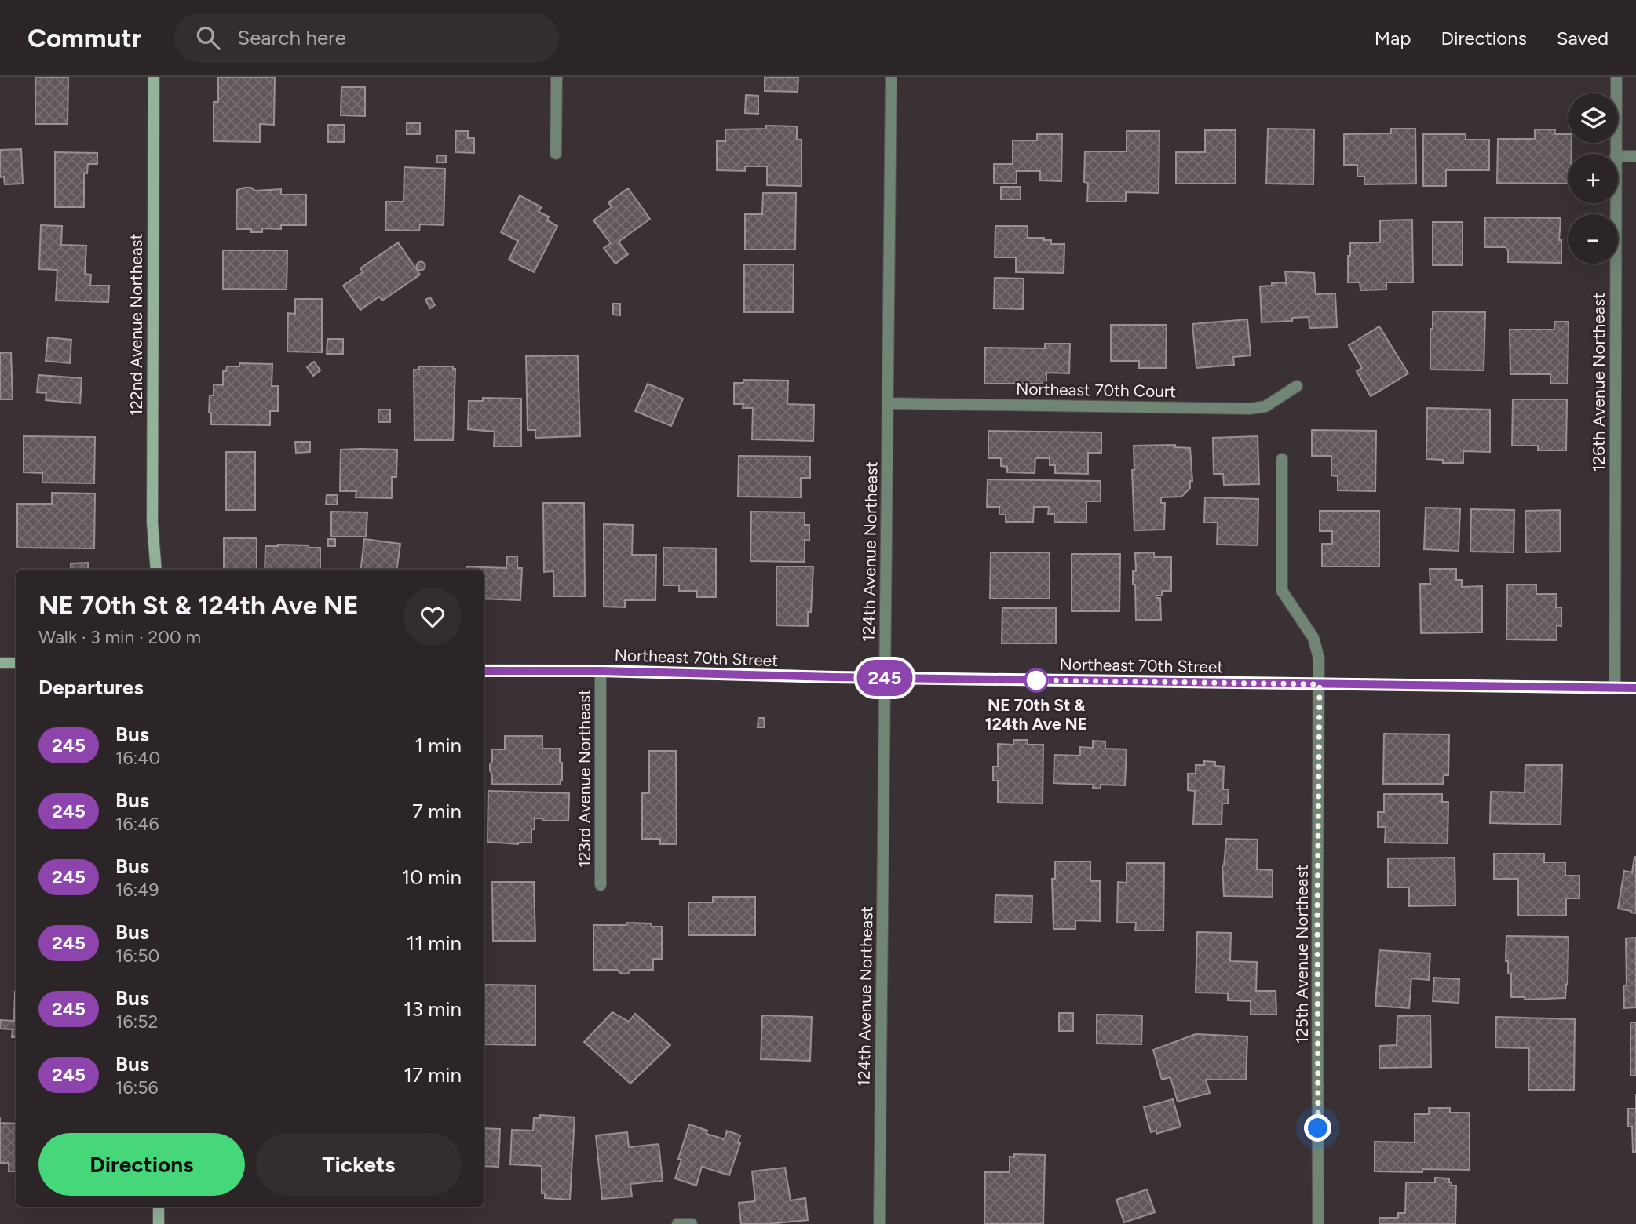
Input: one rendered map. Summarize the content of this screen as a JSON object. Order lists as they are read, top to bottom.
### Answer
{
  "streets": {
    "main road": ["122nd Avenue Northeast", "Northeast 70th Street"],
    "street": [
      "126th Avenue Northeast",
      "Northeast 70th Court",
      "124th Avenue Northeast",
      "123rd Avenue Northeast",
      "125th Avenue Northeast"
    ]
  },
  "crossings": [
    ["126th Avenue Northeast", "Northeast 70th Street"],
    ["Northeast 70th Court", "124th Avenue Northeast"],
    ["124th Avenue Northeast", "Northeast 70th Street"],
    ["Northeast 70th Street", "123rd Avenue Northeast"],
    ["Northeast 70th Street", "125th Avenue Northeast"]
  ],
  "places": ["NE 70th St & 124th Ave NE"],
  "lines": ["bus line 245"],
  "page": {
    "header": "Commutr",
    "search": "Search here",
    "nav": ["Map", "Directions", "Saved"],
    "on_map": "245",
    "map_buttons": ["+", "−"],
    "heading": [
      ["NE 70th St & 124th Ave NE", "Walk · 3 min · 200 m"],
      "Departures"
    ],
    "list": [
      {
        "mark": "245",
        "name": "Bus",
        "note": "16:40",
        "value": "1 min"
      },
      {
        "mark": "245",
        "name": "Bus",
        "note": "16:46",
        "value": "7 min"
      },
      {
        "mark": "245",
        "name": "Bus",
        "note": "16:49",
        "value": "10 min"
      },
      {
        "mark": "245",
        "name": "Bus",
        "note": "16:50",
        "value": "11 min"
      },
      {
        "mark": "245",
        "name": "Bus",
        "note": "16:52",
        "value": "13 min"
      },
      {
        "mark": "245",
        "name": "Bus",
        "note": "16:56",
        "value": "17 min"
      }
    ],
    "buttons": ["Directions", "Tickets"]
  }
}
